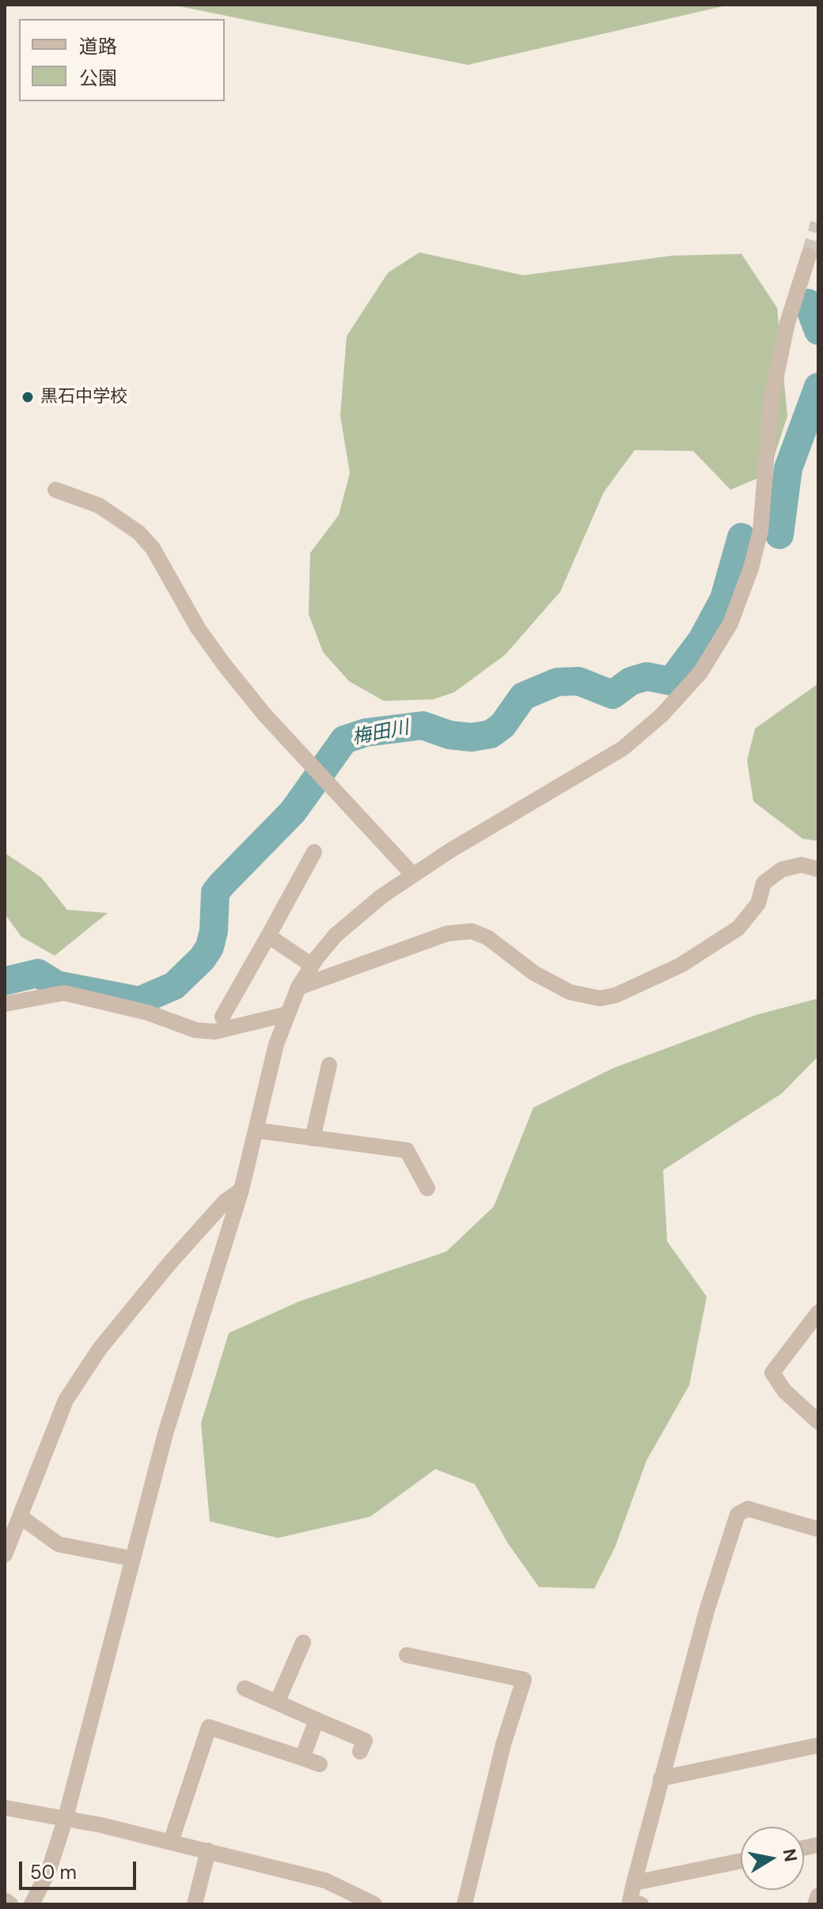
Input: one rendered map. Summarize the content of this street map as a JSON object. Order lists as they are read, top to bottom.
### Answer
{
  "water": ["梅田川"],
  "places": ["黒石中学校"],
  "legend": ["道路", "公園"],
  "scale_bar": "50 m",
  "north": "right"
}
